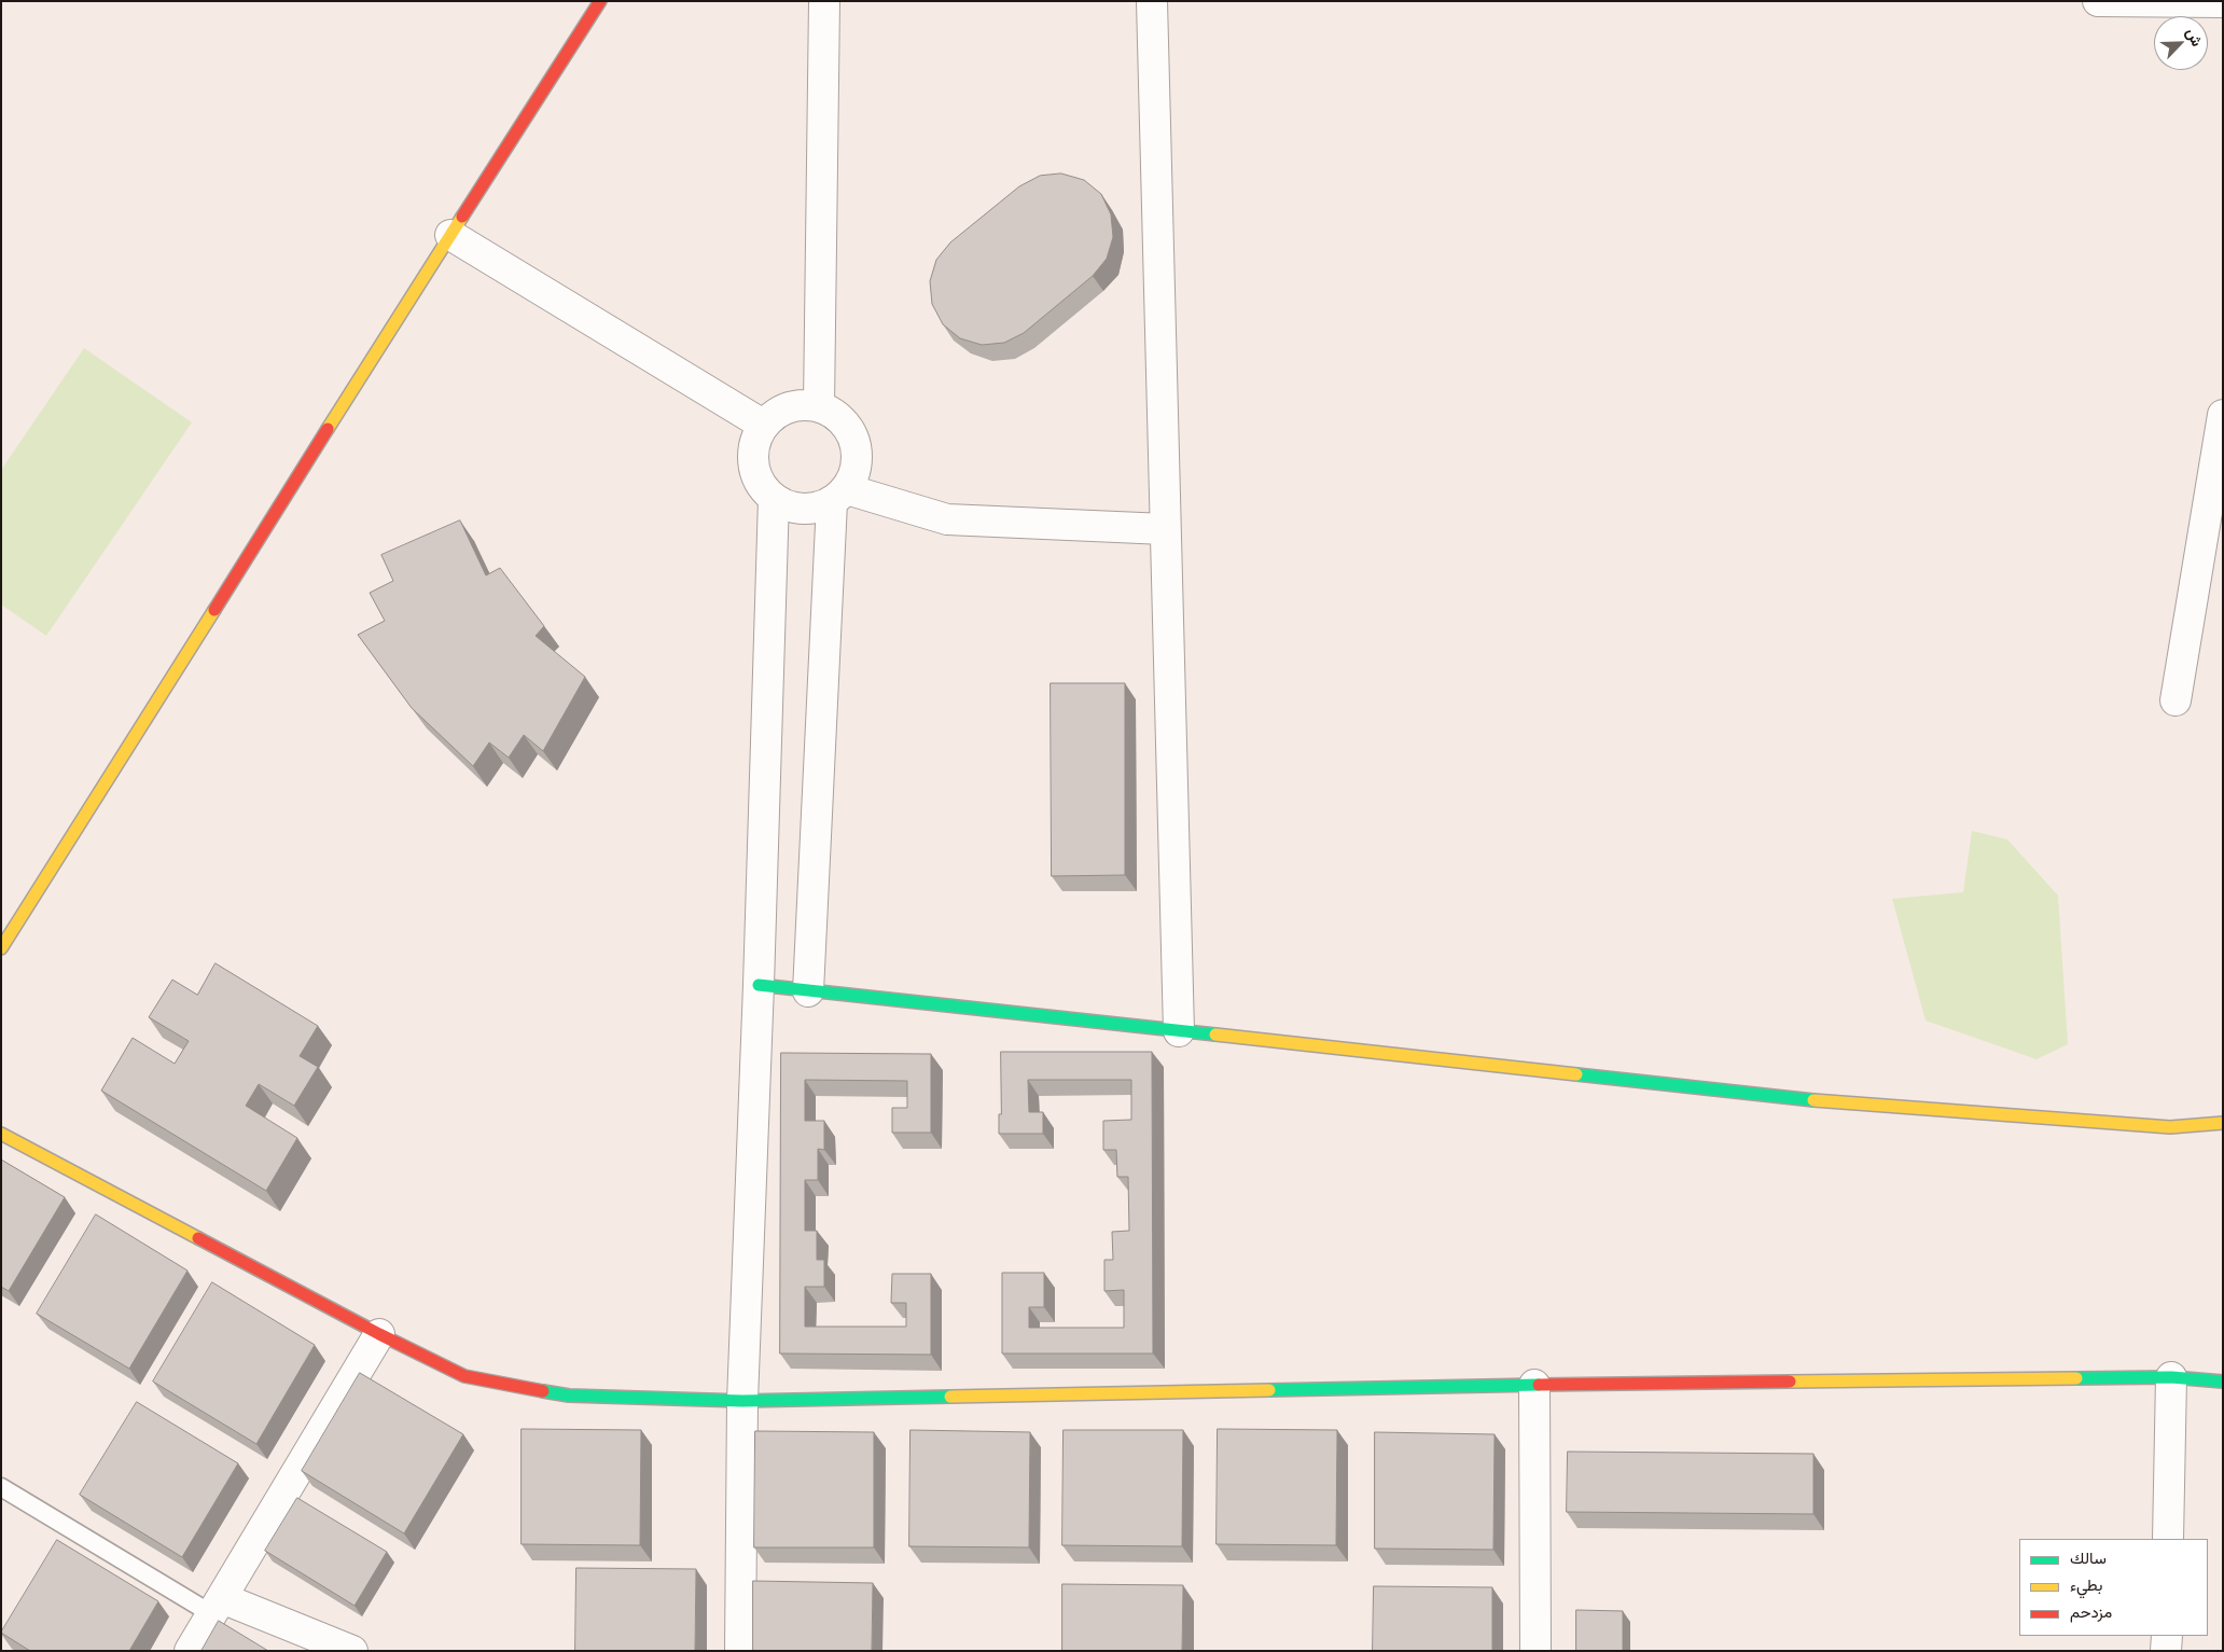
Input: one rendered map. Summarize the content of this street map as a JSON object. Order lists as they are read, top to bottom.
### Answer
{
  "legend": ["سالك", "بطيء", "مزدحم"],
  "north": "top right"
}
